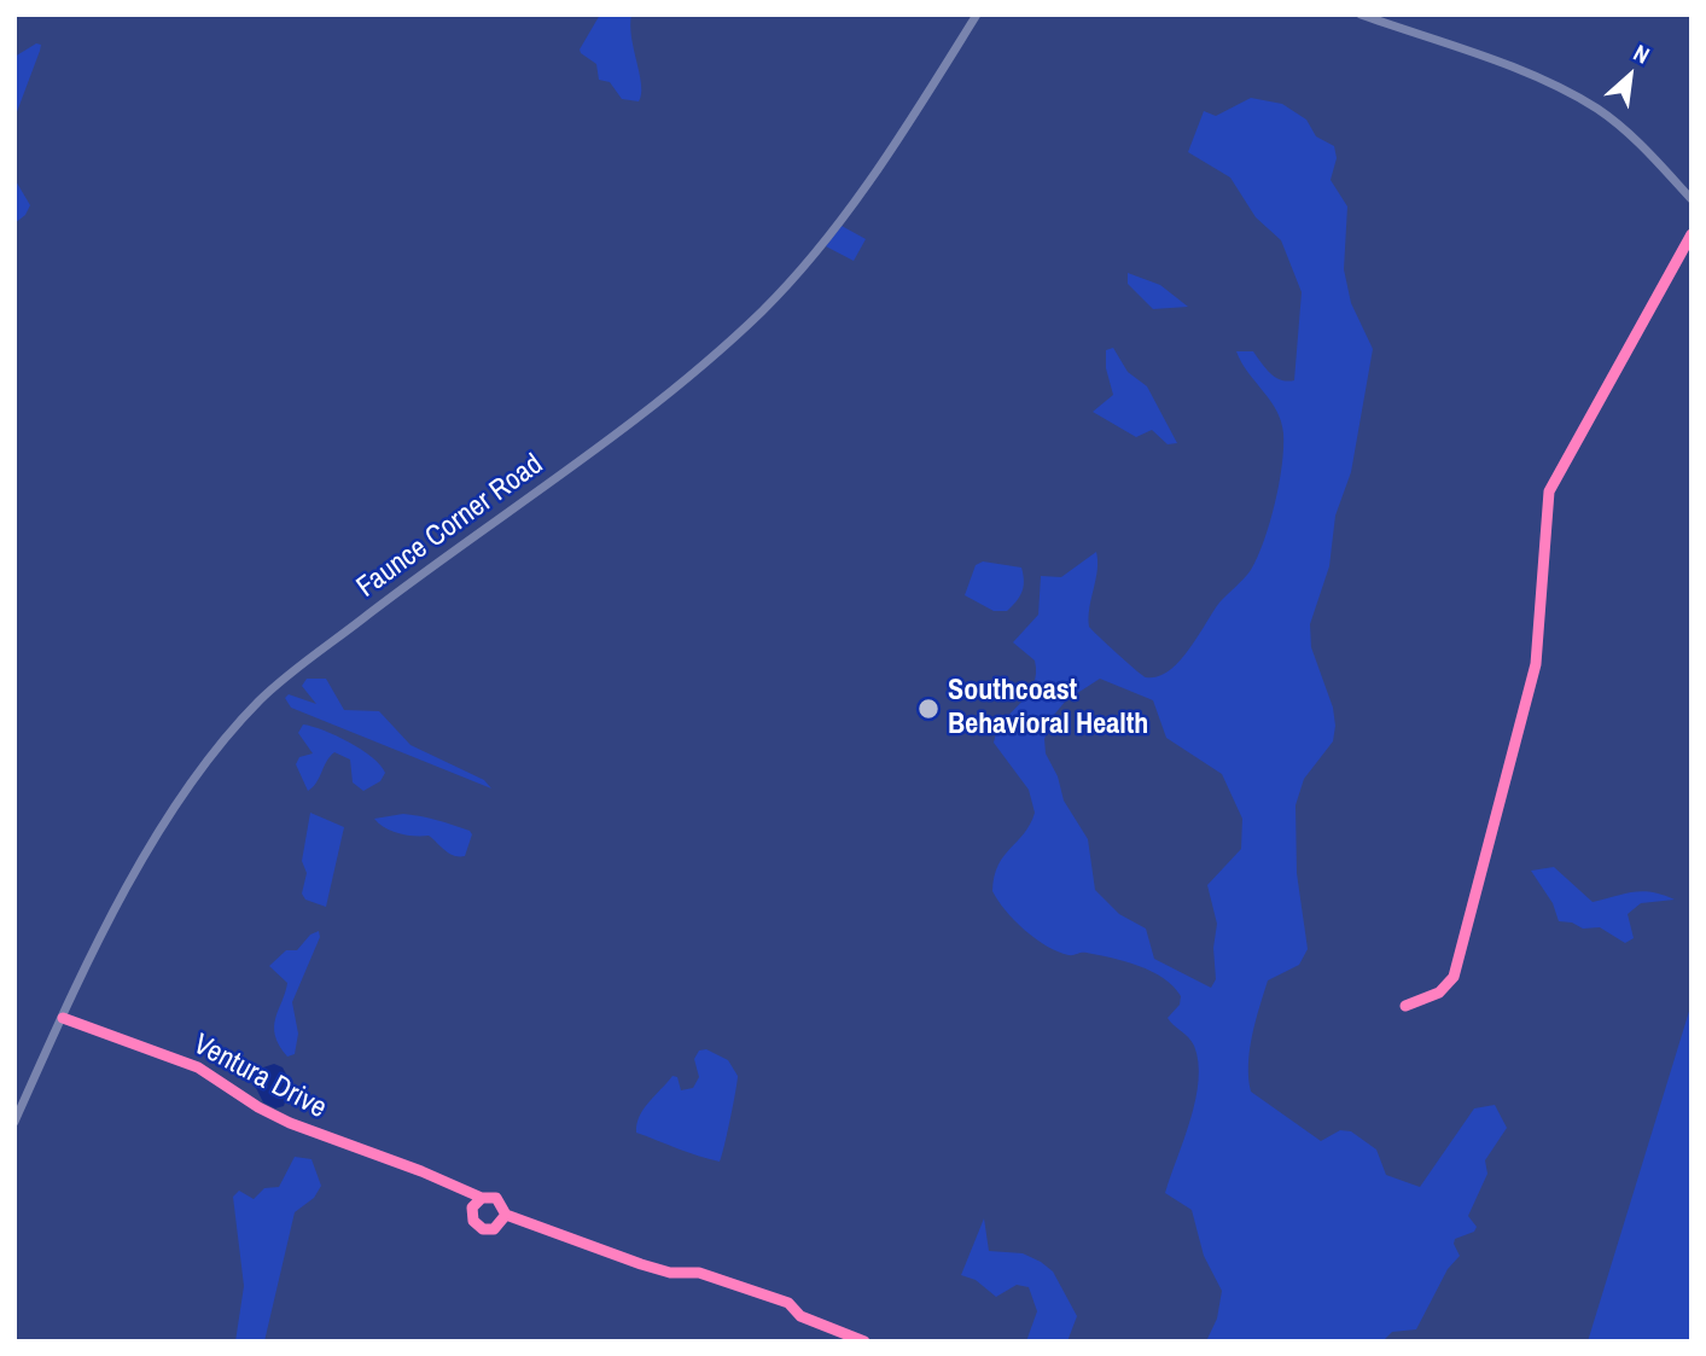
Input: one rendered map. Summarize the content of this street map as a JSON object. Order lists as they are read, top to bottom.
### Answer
{
  "streets": {
    "main road": ["Faunce Corner Road"],
    "street": ["Ventura Drive"]
  },
  "crossings": [
    ["Faunce Corner Road", "Ventura Drive"]
  ],
  "places": ["Southcoast Behavioral Health"],
  "north": "top right"
}
